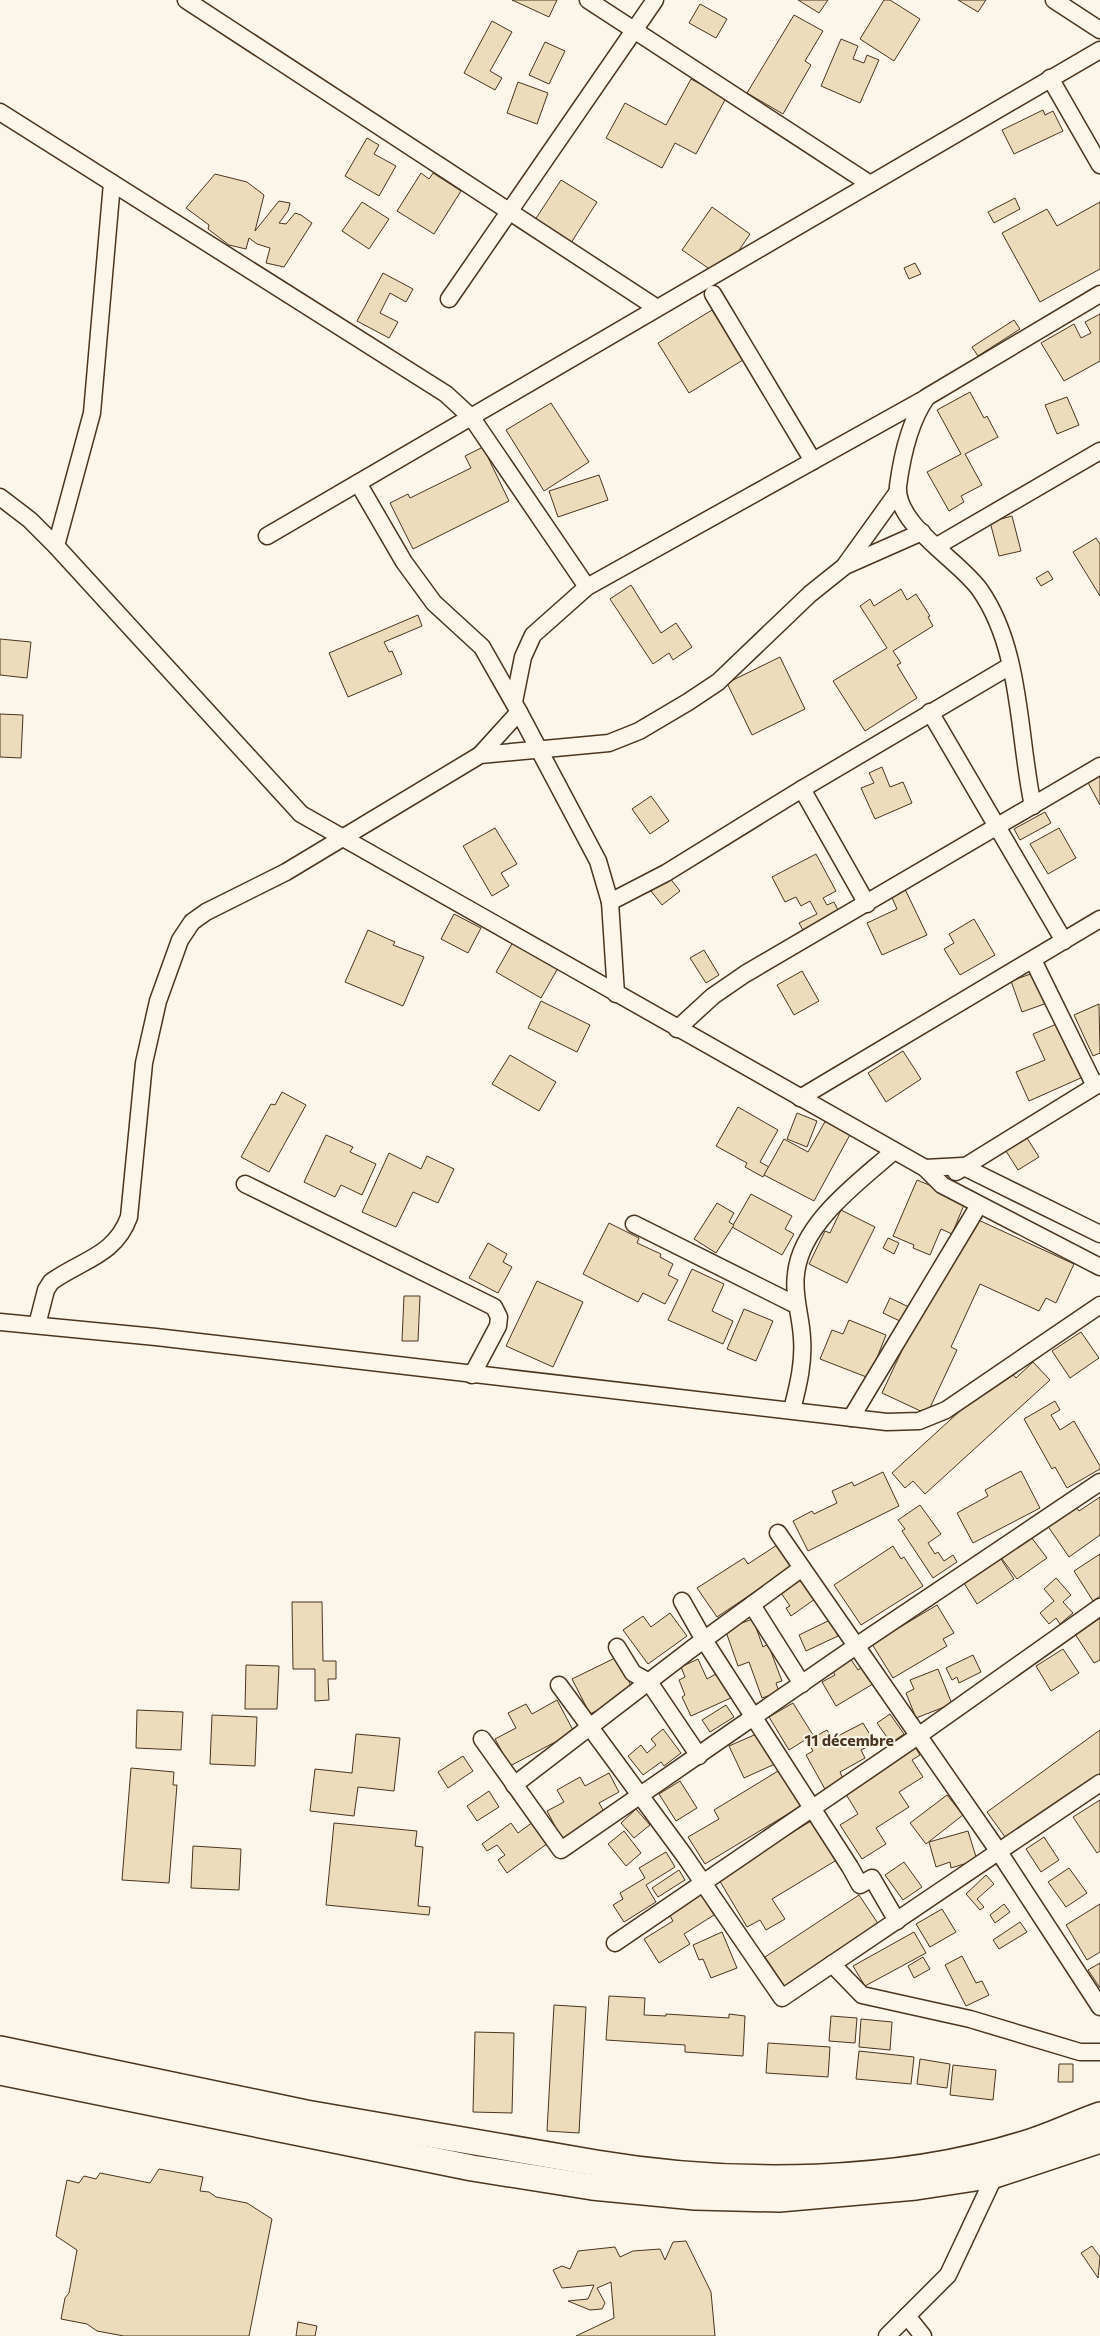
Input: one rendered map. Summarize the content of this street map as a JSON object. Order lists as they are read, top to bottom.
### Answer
{
  "districts": ["11 décembre"]
}
